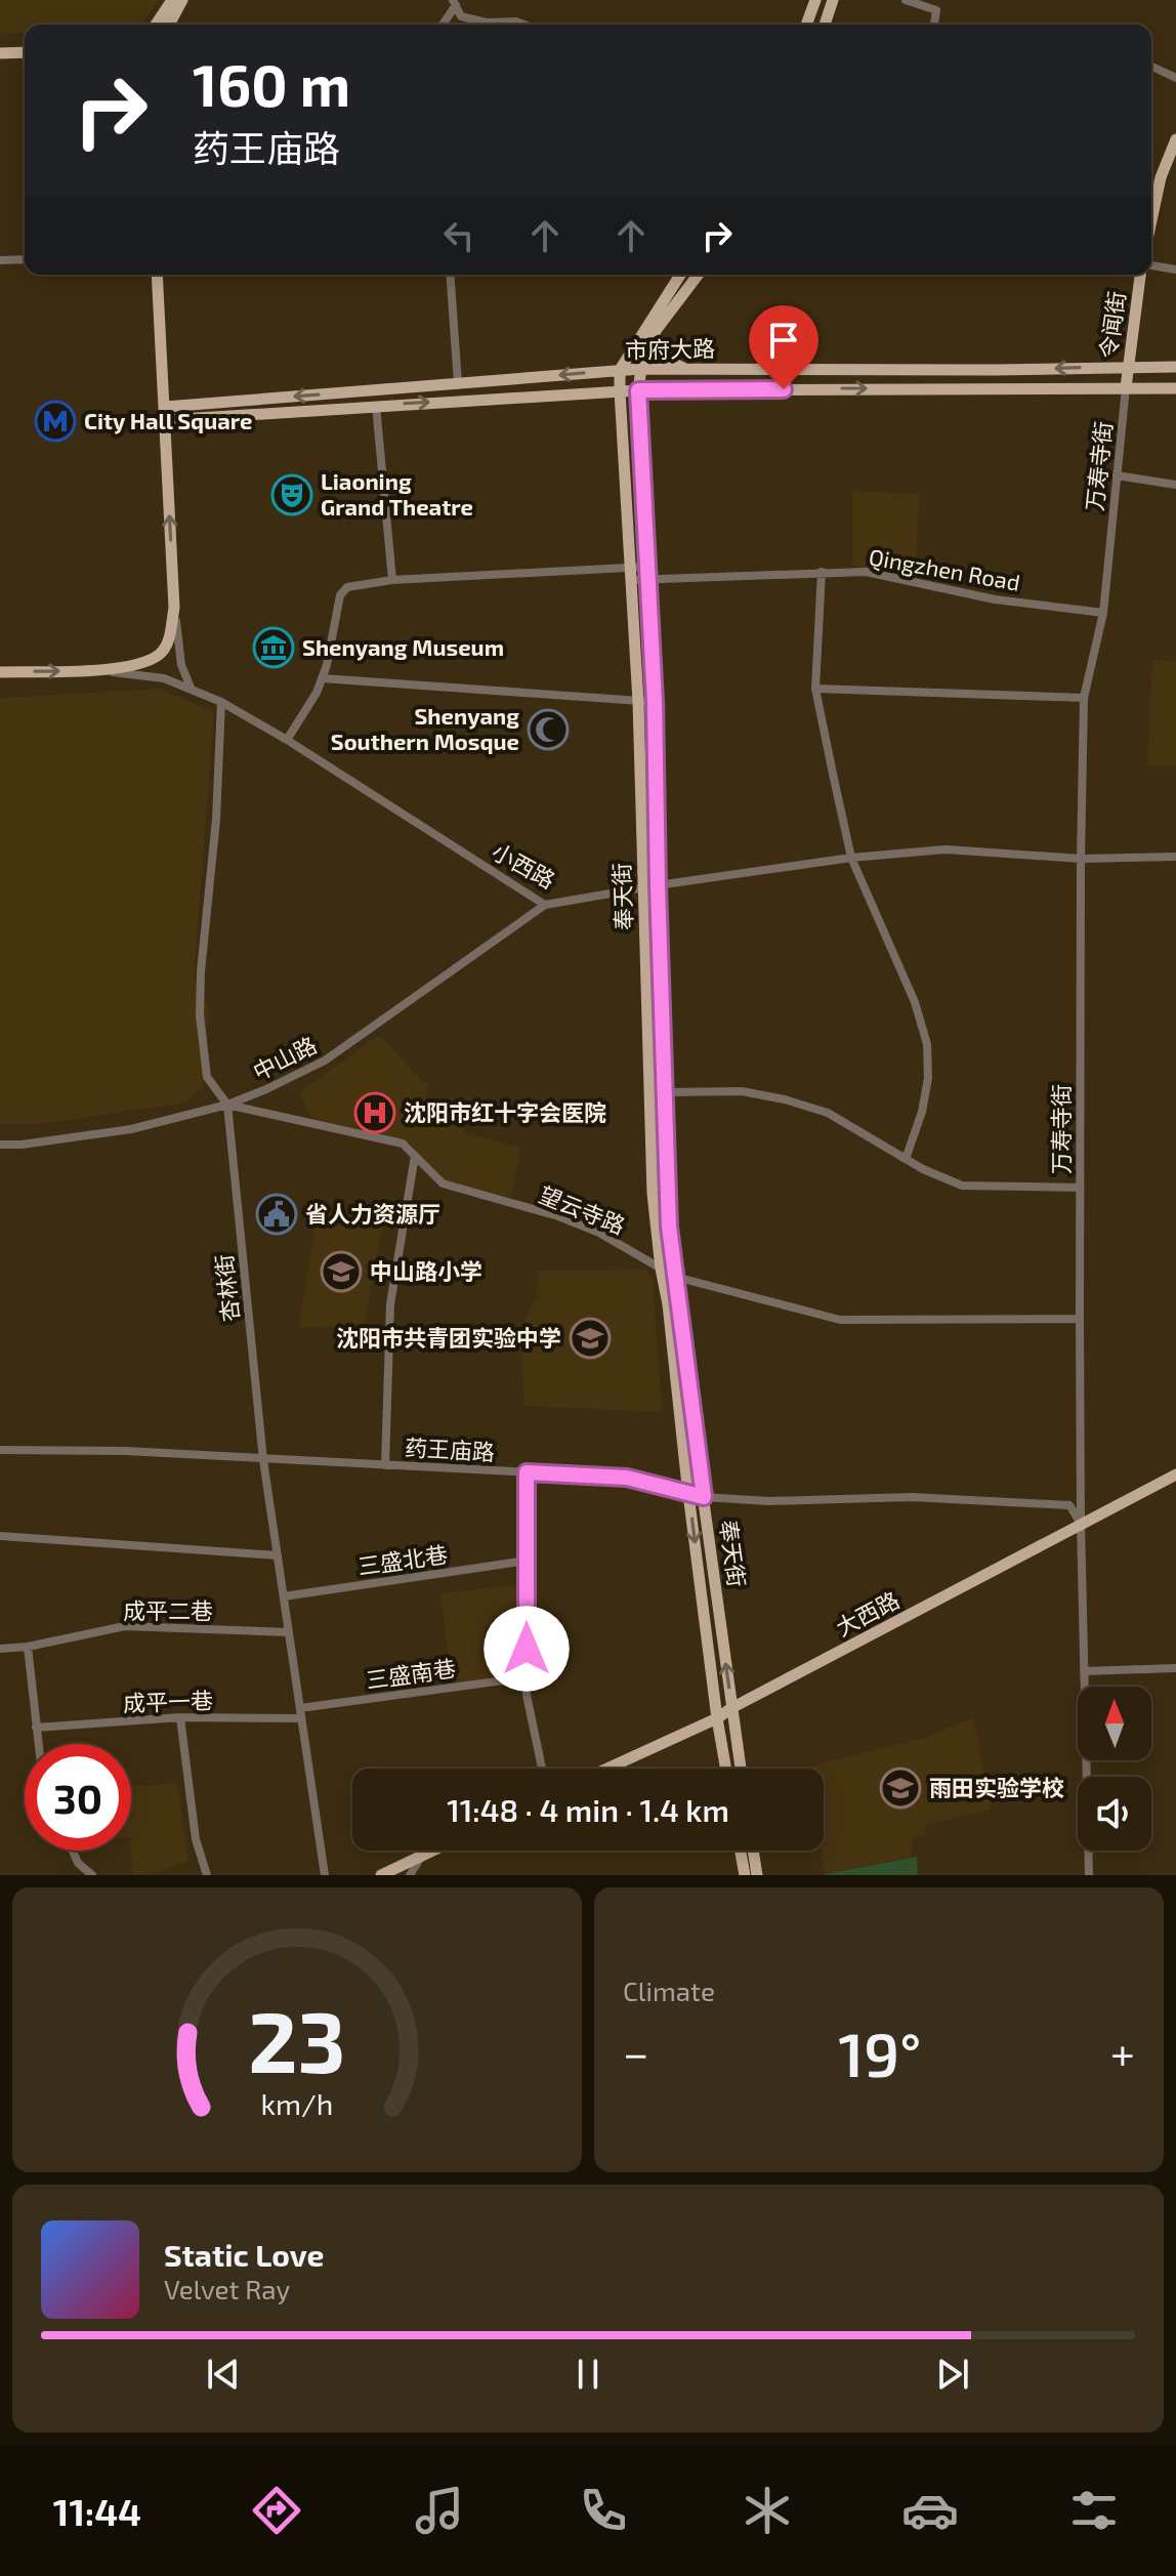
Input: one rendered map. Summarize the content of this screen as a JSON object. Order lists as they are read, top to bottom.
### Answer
{
  "streets": {
    "main road": [
      "令闻街",
      "市府大路",
      "奉天街",
      "大西路"
    ],
    "street": [
      "万寿寺街",
      "Qingzhen Road",
      "小西路",
      "中山路",
      "望云寺路",
      "杏林街",
      "药王庙路",
      "三盛北巷",
      "成平二巷",
      "三盛南巷",
      "成平一巷"
    ]
  },
  "crossings": [
    ["令闻街", "市府大路"],
    ["令闻街", "万寿寺街"],
    ["市府大路", "万寿寺街"],
    ["市府大路", "奉天街"],
    ["万寿寺街", "Qingzhen Road"],
    ["万寿寺街", "小西路"],
    ["万寿寺街", "望云寺路"],
    ["万寿寺街", "药王庙路"],
    ["万寿寺街", "大西路"],
    ["Qingzhen Road", "奉天街"],
    ["小西路", "奉天街"],
    ["小西路", "中山路"],
    ["小西路", "杏林街"],
    ["奉天街", "望云寺路"],
    ["奉天街", "药王庙路"],
    ["奉天街", "大西路"],
    ["中山路", "望云寺路"],
    ["中山路", "杏林街"],
    ["望云寺路", "杏林街"],
    ["杏林街", "药王庙路"],
    ["杏林街", "三盛北巷"],
    ["杏林街", "成平二巷"],
    ["杏林街", "三盛南巷"],
    ["杏林街", "成平一巷"],
    ["药王庙路", "大西路"]
  ],
  "places": {
    "metro station": ["City Hall Square"],
    "theatre": ["Liaoning Grand Theatre"],
    "museum": ["Shenyang Museum"],
    "mosque": ["Shenyang Southern Mosque"],
    "hospital": ["沈阳市红十字会医院"],
    "public building": ["省人力资源厅"],
    "school or university": ["中山路小学", "沈阳市共青团实验中学", "雨田实验学校"]
  },
  "north": "top",
  "page": {
    "turn": ["160 m", "药王庙路"],
    "limit": "30",
    "trip": "11:48 · 4 min · 1.4 km",
    "tile": "Climate",
    "heat": ["−", "19°", "+"],
    "song": ["Static Love", "Velvet Ray"],
    "tabs": "11:44",
    "gauge": ["23", "km/h"]
  }
}
